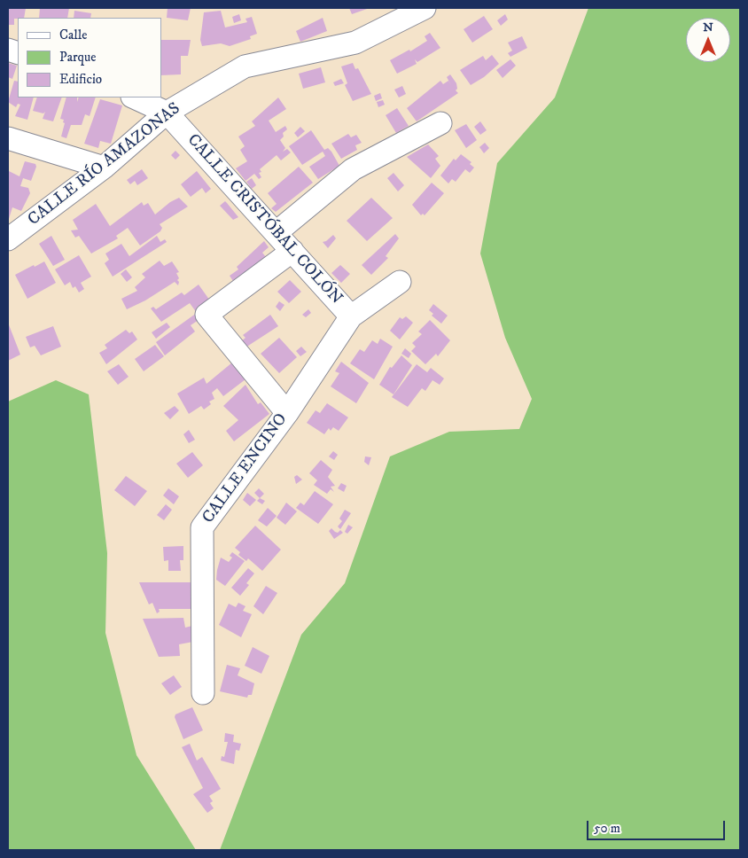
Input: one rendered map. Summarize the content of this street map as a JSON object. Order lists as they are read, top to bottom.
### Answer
{
  "streets": {
    "street": ["CALLE RÍO AMAZONAS", "CALLE CRISTÓBAL COLÓN", "CALLE ENCINO"]
  },
  "crossings": [
    ["CALLE RÍO AMAZONAS", "CALLE CRISTÓBAL COLÓN"],
    ["CALLE CRISTÓBAL COLÓN", "CALLE ENCINO"]
  ],
  "legend": ["Calle", "Parque", "Edificio"],
  "scale_bar": "50 m",
  "north": "top"
}
